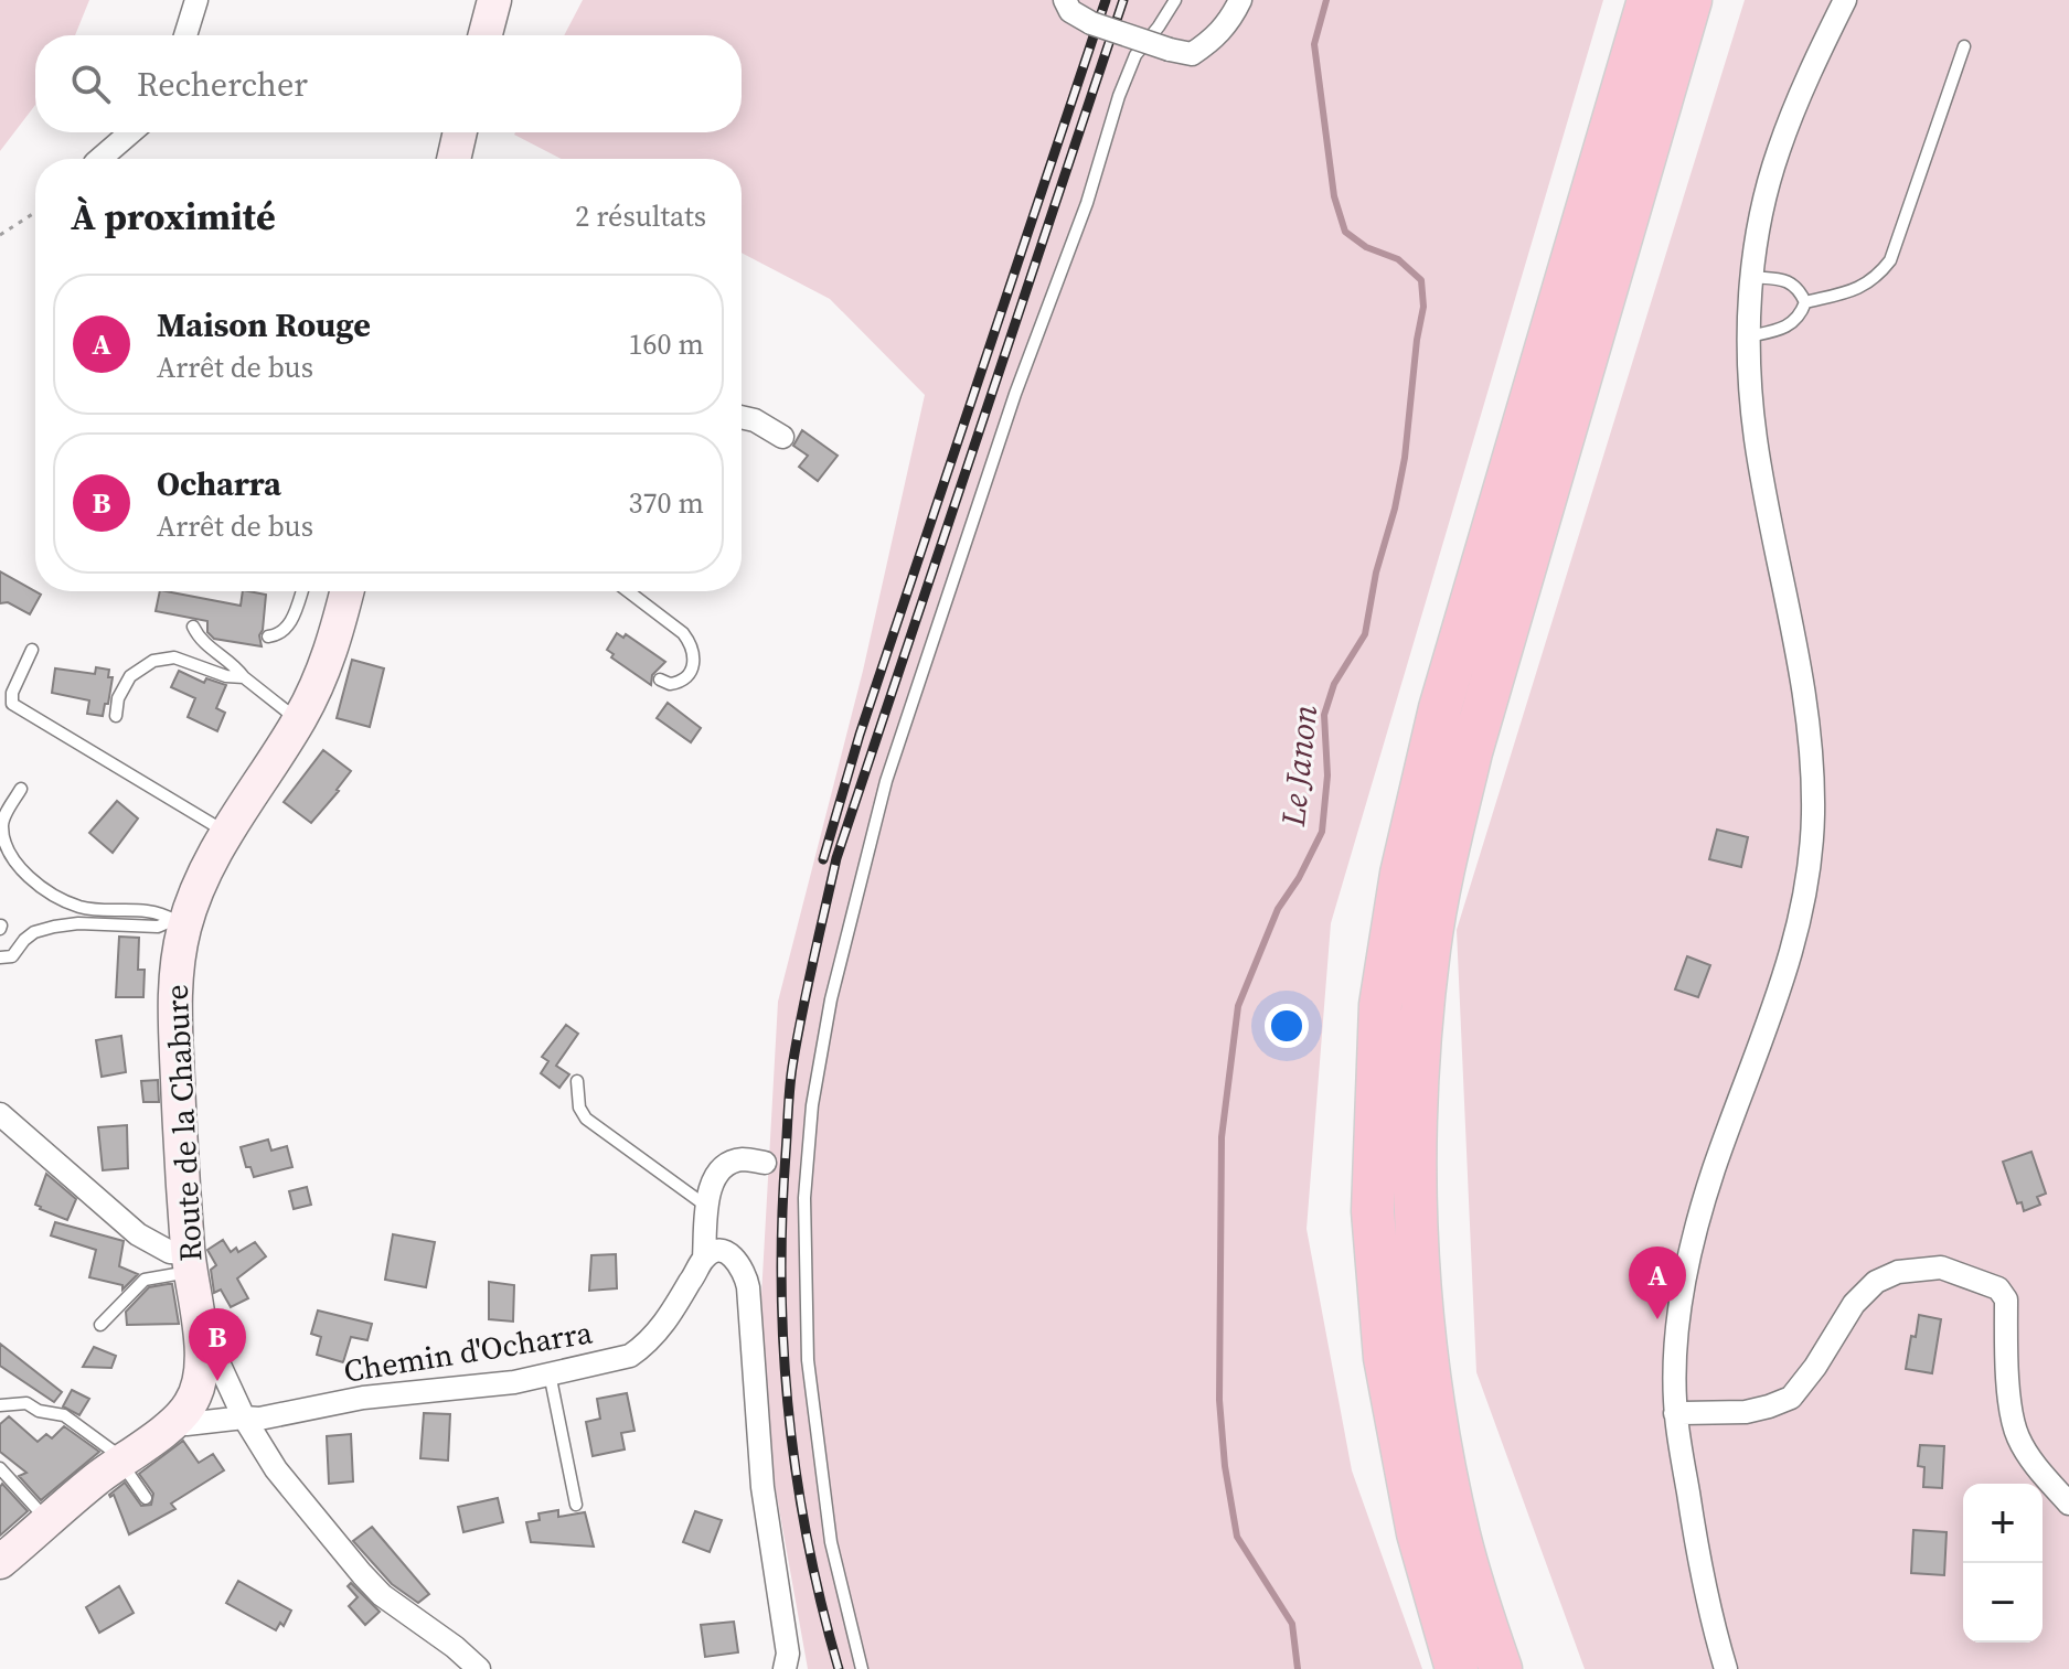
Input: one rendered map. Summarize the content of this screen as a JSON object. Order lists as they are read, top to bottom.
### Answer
{
  "streets": {
    "main road": ["Route de la Chabure"],
    "street": ["Chemin d'Ocharra"]
  },
  "crossings": [
    ["Route de la Chabure", "Chemin d'Ocharra"]
  ],
  "water": ["Le Janon"],
  "page": {
    "search": "Rechercher",
    "heading": ["À proximité", "2 résultats"],
    "list": [
      {
        "mark": "A",
        "name": "Maison Rouge",
        "note": "Arrêt de bus",
        "value": "160 m"
      },
      {
        "mark": "B",
        "name": "Ocharra",
        "note": "Arrêt de bus",
        "value": "370 m"
      }
    ],
    "pins": ["A", "B"],
    "map_buttons": ["+", "−"]
  }
}
